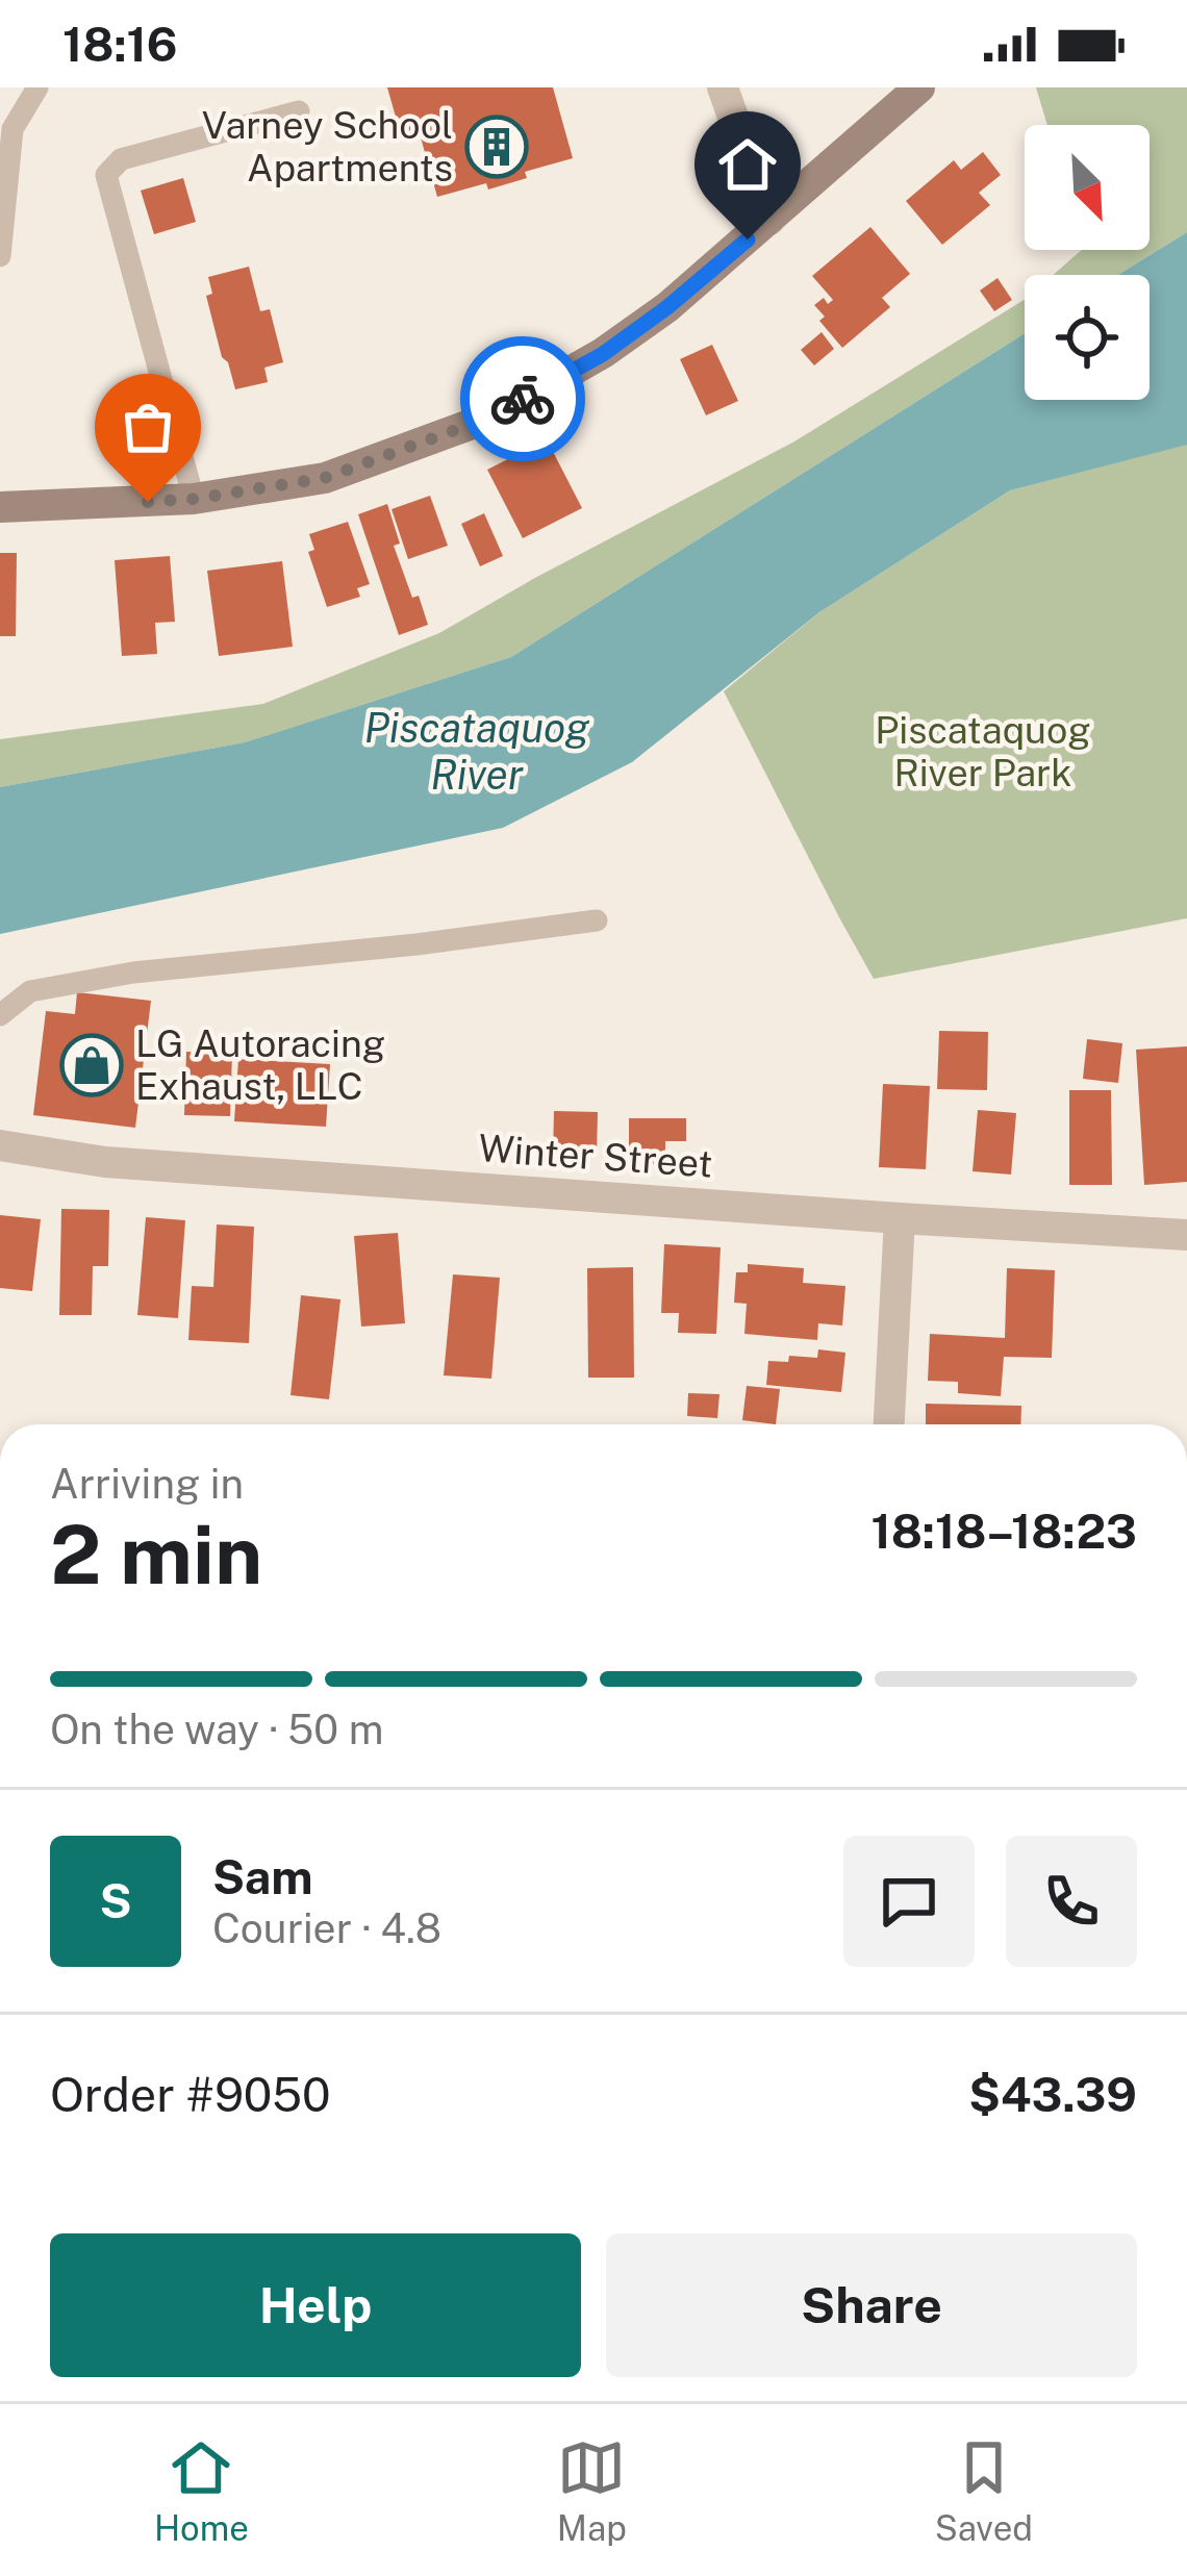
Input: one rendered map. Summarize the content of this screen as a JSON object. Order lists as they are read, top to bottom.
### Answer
{
  "streets": {
    "street": ["Winter Street"]
  },
  "water": ["Piscataquog River"],
  "parks": ["Piscataquog River Park"],
  "places": {
    "building": ["Varney School Apartments"],
    "shop": ["LG Autoracing Exhaust, LLC"]
  },
  "north": "bottom right",
  "page": {
    "status": "18:16",
    "heading": ["2 min", "Arriving in", "18:18–18:23"],
    "panel": [
      "Sam",
      "Courier · 4.8",
      "Order #9050",
      "$43.39"
    ],
    "bar": "On the way · 50 m",
    "round": "S",
    "buttons": ["Help", "Share"],
    "tabs": ["Home", "Map", "Saved"]
  }
}
